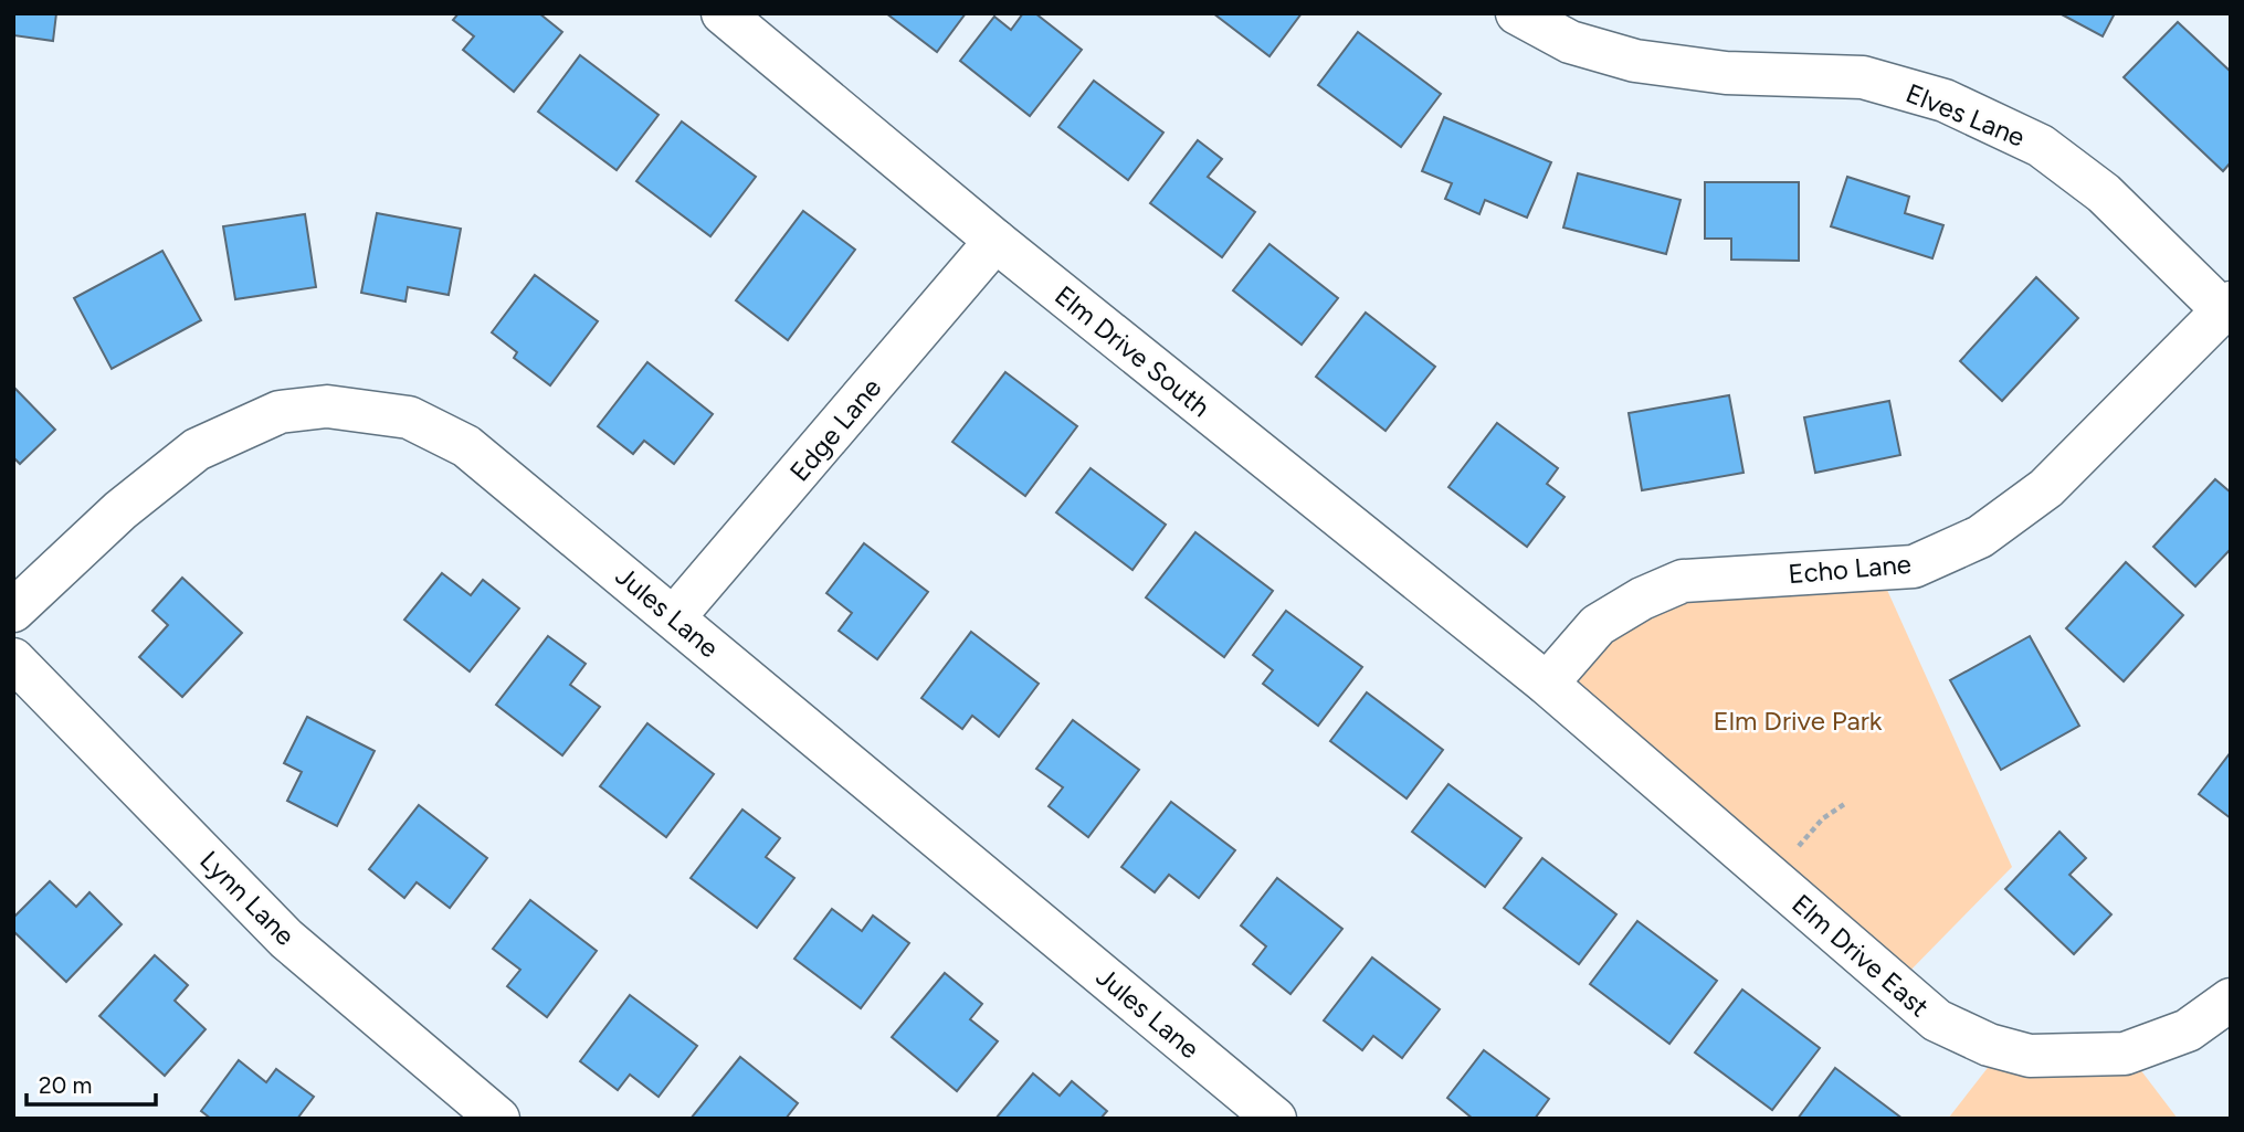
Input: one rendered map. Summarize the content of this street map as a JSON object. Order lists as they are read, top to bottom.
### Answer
{
  "streets": {
    "street": [
      "Elves Lane",
      "Elm Drive South",
      "Edge Lane",
      "Echo Lane",
      "Jules Lane",
      "Lynn Lane",
      "Elm Drive East"
    ]
  },
  "crossings": [
    ["Elves Lane", "Echo Lane"],
    ["Elm Drive South", "Edge Lane"],
    ["Elm Drive South", "Echo Lane"],
    ["Elm Drive South", "Elm Drive East"],
    ["Edge Lane", "Jules Lane"],
    ["Echo Lane", "Elm Drive East"]
  ],
  "parks": ["Elm Drive Park"],
  "scale_bar": "20 m"
}
